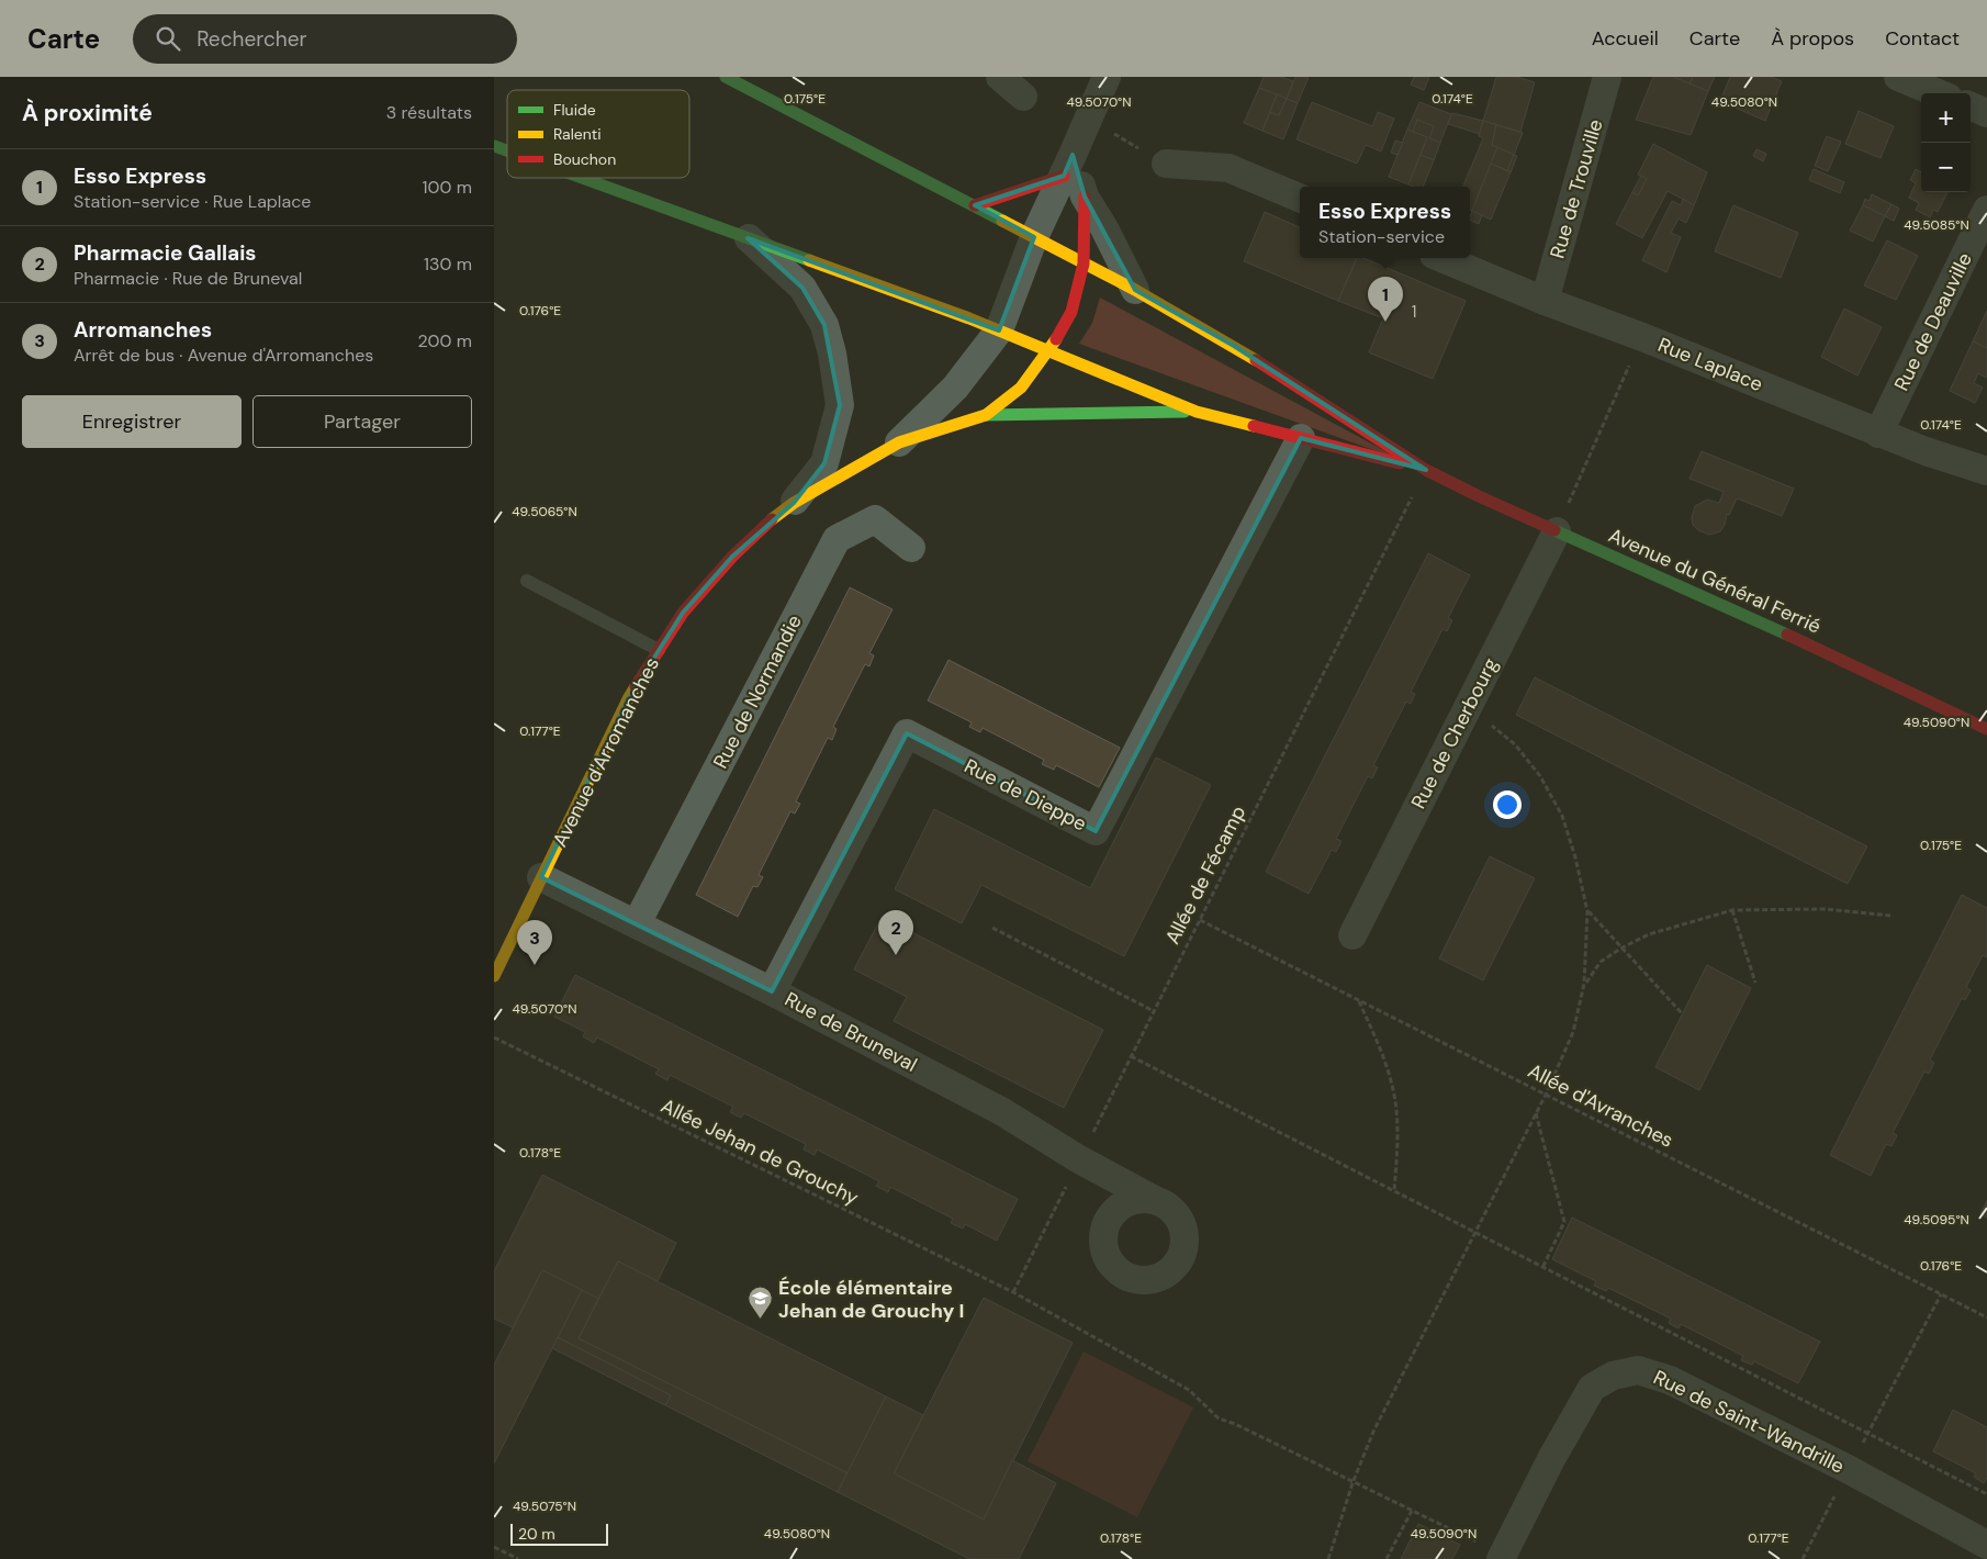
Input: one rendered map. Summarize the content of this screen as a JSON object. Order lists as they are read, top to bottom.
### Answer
{
  "streets": {
    "street": [
      "Rue de Trouville",
      "Rue de Deauville",
      "Rue Laplace",
      "Avenue du Général Ferrié",
      "Rue de Normandie",
      "Rue de Cherbourg",
      "Avenue d'Arromanches",
      "Rue de Dieppe",
      "Rue de Bruneval",
      "Rue de Saint-Wandrille"
    ],
    "path": ["Allée de Fécamp", "Allée d'Avranches", "Allée Jehan de Grouchy"]
  },
  "crossings": [
    ["Rue de Trouville", "Rue Laplace"],
    ["Rue de Deauville", "Rue Laplace"],
    ["Avenue du Général Ferrié", "Rue de Cherbourg"],
    ["Avenue du Général Ferrié", "Allée de Fécamp"],
    ["Rue de Normandie", "Rue de Bruneval"],
    ["Avenue d'Arromanches", "Rue de Bruneval"],
    ["Rue de Dieppe", "Rue de Bruneval"],
    ["Allée de Fécamp", "Rue de Bruneval"],
    ["Allée de Fécamp", "Allée d'Avranches"],
    ["Allée de Fécamp", "Allée Jehan de Grouchy"],
    ["Allée Jehan de Grouchy", "Rue de Saint-Wandrille"]
  ],
  "places": {
    "school or university": ["École élémentaire Jehan de Grouchy I"]
  },
  "house_numbers": ["1"],
  "legend": ["Fluide", "Ralenti", "Bouchon"],
  "scale_bar": "20 m",
  "page": {
    "header": "Carte",
    "search": "Rechercher",
    "nav": [
      "Accueil",
      "Carte",
      "À propos",
      "Contact"
    ],
    "heading": ["À proximité", "3 résultats"],
    "map_buttons": ["+", "−"],
    "list": [
      {
        "mark": "1",
        "name": "Esso Express",
        "note": "Station-service · Rue Laplace",
        "value": "100 m"
      },
      {
        "mark": "2",
        "name": "Pharmacie Gallais",
        "note": "Pharmacie · Rue de Bruneval",
        "value": "130 m"
      },
      {
        "mark": "3",
        "name": "Arromanches",
        "note": "Arrêt de bus · Avenue d'Arromanches",
        "value": "200 m"
      }
    ],
    "popup": ["Esso Express", "Station-service"],
    "pins": ["1", "2", "3"],
    "buttons": ["Enregistrer", "Partager"],
    "scale": "20 m"
  },
  "coordinates": [
    "0.175°E",
    "0.174°E",
    "49.5070°N",
    "49.5080°N",
    "49.5085°N",
    "0.176°E",
    "49.5065°N",
    "49.5090°N",
    "0.177°E",
    "0.178°E",
    "49.5095°N",
    "49.5075°N"
  ]
}
